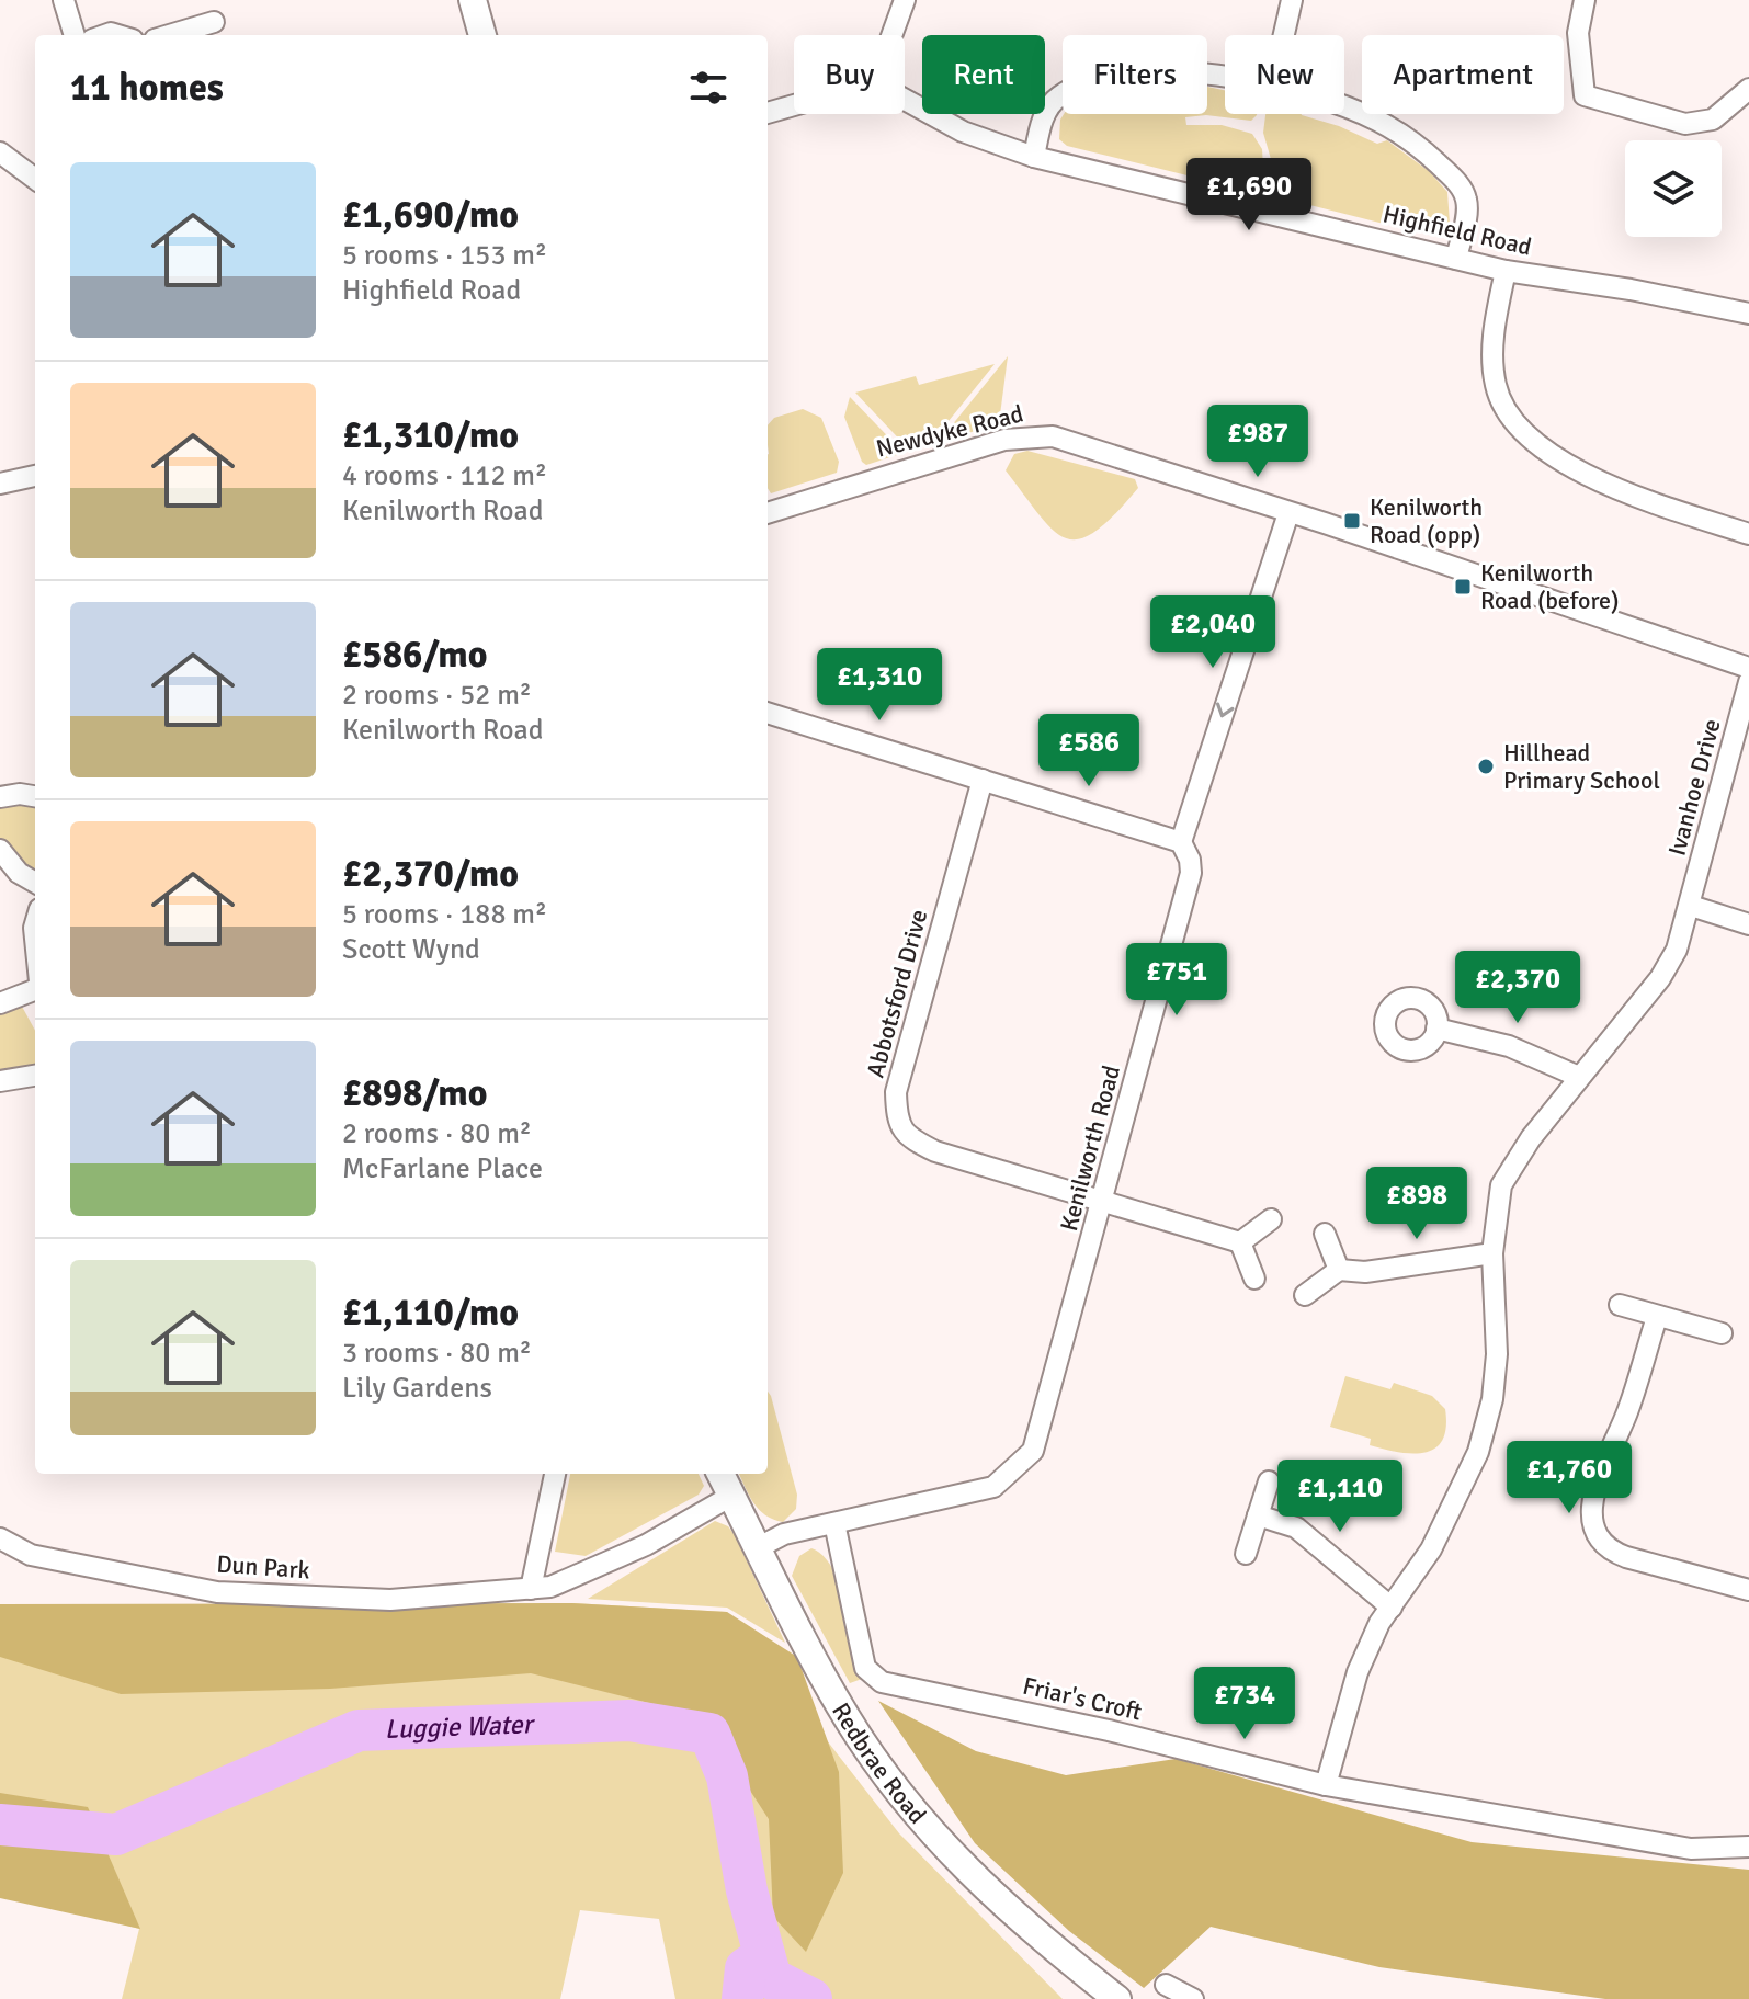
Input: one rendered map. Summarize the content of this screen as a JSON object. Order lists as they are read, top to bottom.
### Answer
{
  "streets": {
    "street": [
      "Highfield Road",
      "Newdyke Road",
      "Ivanhoe Drive",
      "Abbotsford Drive",
      "Kenilworth Road",
      "Dun Park",
      "Friar's Croft",
      "Redbrae Road"
    ]
  },
  "crossings": [
    ["Ivanhoe Drive", "Friar's Croft"],
    ["Abbotsford Drive", "Kenilworth Road"],
    ["Kenilworth Road", "Friar's Croft"],
    ["Kenilworth Road", "Redbrae Road"],
    ["Dun Park", "Redbrae Road"]
  ],
  "water": ["Luggie Water"],
  "places": {
    "transit": ["Kenilworth Road (opp)", "Kenilworth Road (before)"],
    "other": ["Hillhead Primary School"]
  },
  "page": {
    "chip": [
      "Buy",
      "Rent",
      "Filters",
      "New",
      "Apartment"
    ],
    "heading": "11 homes",
    "list": [
      {
        "name": "£1,690/mo",
        "note": "5 rooms · 153 m² · Highfield Road"
      },
      {
        "name": "£1,310/mo",
        "note": "4 rooms · 112 m² · Kenilworth Road"
      },
      {
        "name": "£586/mo",
        "note": "2 rooms · 52 m² · Kenilworth Road"
      },
      {
        "name": "£2,370/mo",
        "note": "5 rooms · 188 m² · Scott Wynd"
      },
      {
        "name": "£898/mo",
        "note": "2 rooms · 80 m² · McFarlane Place"
      },
      {
        "name": "£1,110/mo",
        "note": "3 rooms · 80 m² · Lily Gardens"
      }
    ],
    "price": [
      "£1,690",
      "£987",
      "£2,040",
      "£1,310",
      "£586",
      "£751",
      "£2,370",
      "£898",
      "£1,760",
      "£1,110",
      "£734"
    ]
  }
}
